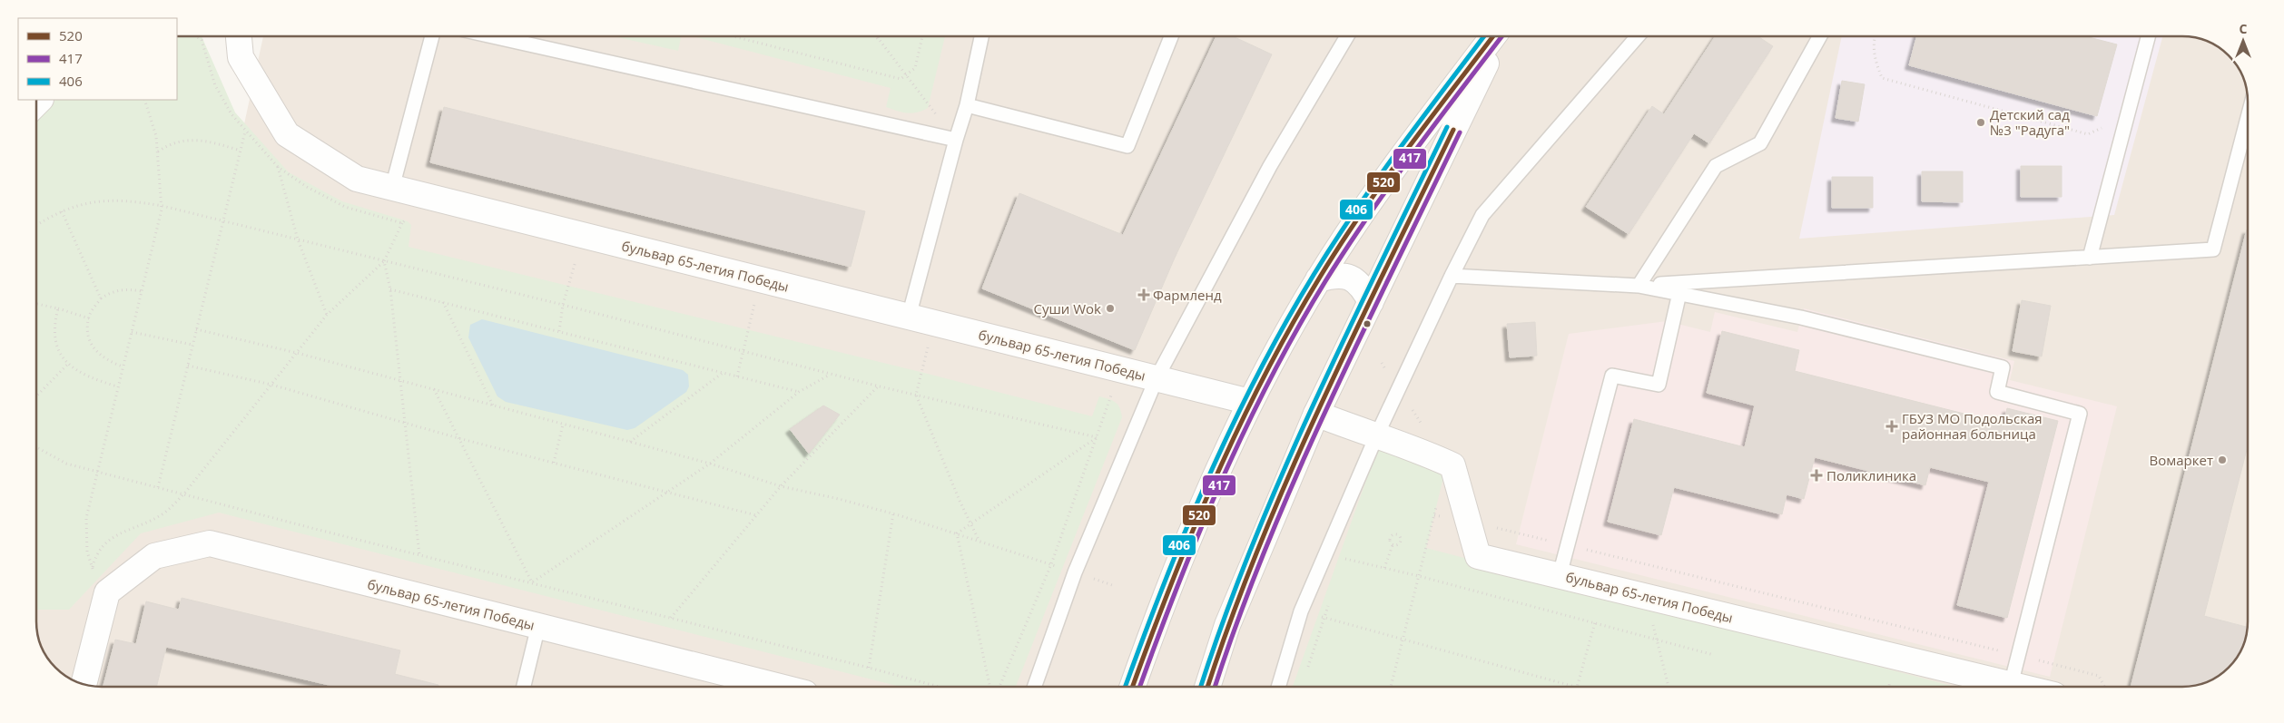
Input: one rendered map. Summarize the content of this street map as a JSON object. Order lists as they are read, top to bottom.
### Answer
{
  "streets": {
    "street": ["бульвар 65-летия Победы"]
  },
  "places": {
    "other": ["Детский сад №3 \"Радуга\"", "Суши Wok", "Вомаркет"],
    "health": ["Фармленд", "ГБУЗ МО Подольская районная больница", "Поликлиника"]
  },
  "lines": ["transit line 520", "transit line 417", "transit line 406"],
  "legend": ["520", "417", "406"],
  "north": "top"
}
